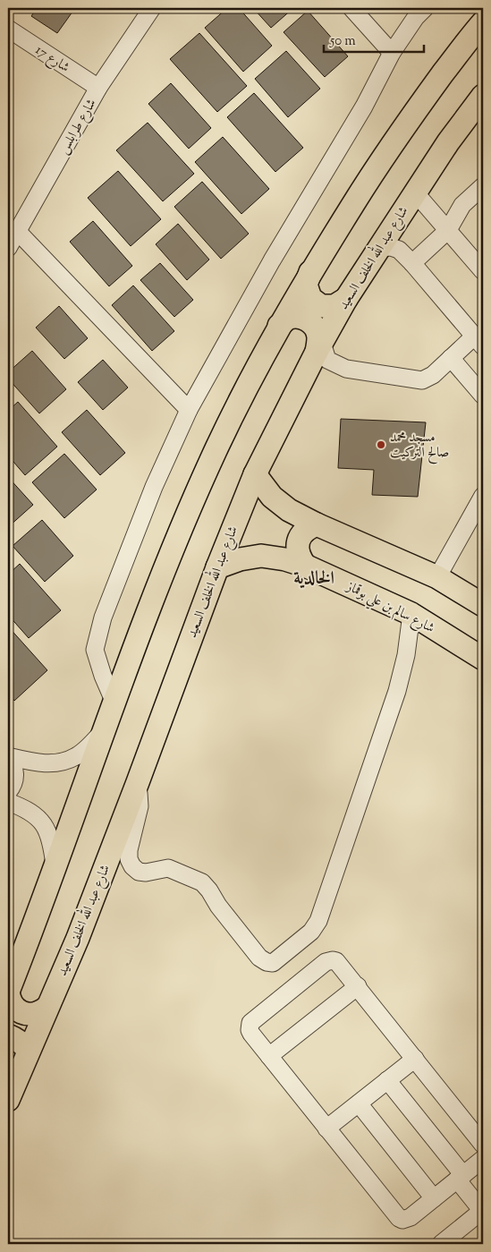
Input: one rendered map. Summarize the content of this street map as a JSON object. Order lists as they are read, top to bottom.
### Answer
{
  "streets": {
    "main road": ["شارع عبد الله الخلف السعيد", "شارع سالم بن علي بوقماز"],
    "street": ["شارع 17", "شارع طرابلس"]
  },
  "crossings": [
    ["شارع 17", "شارع طرابلس"],
    ["شارع عبد الله الخلف السعيد", "شارع سالم بن علي بوقماز"]
  ],
  "districts": ["الخالدية"],
  "places": ["مسجد محمد صالح التركيت"],
  "scale_bar": "50 m"
}
